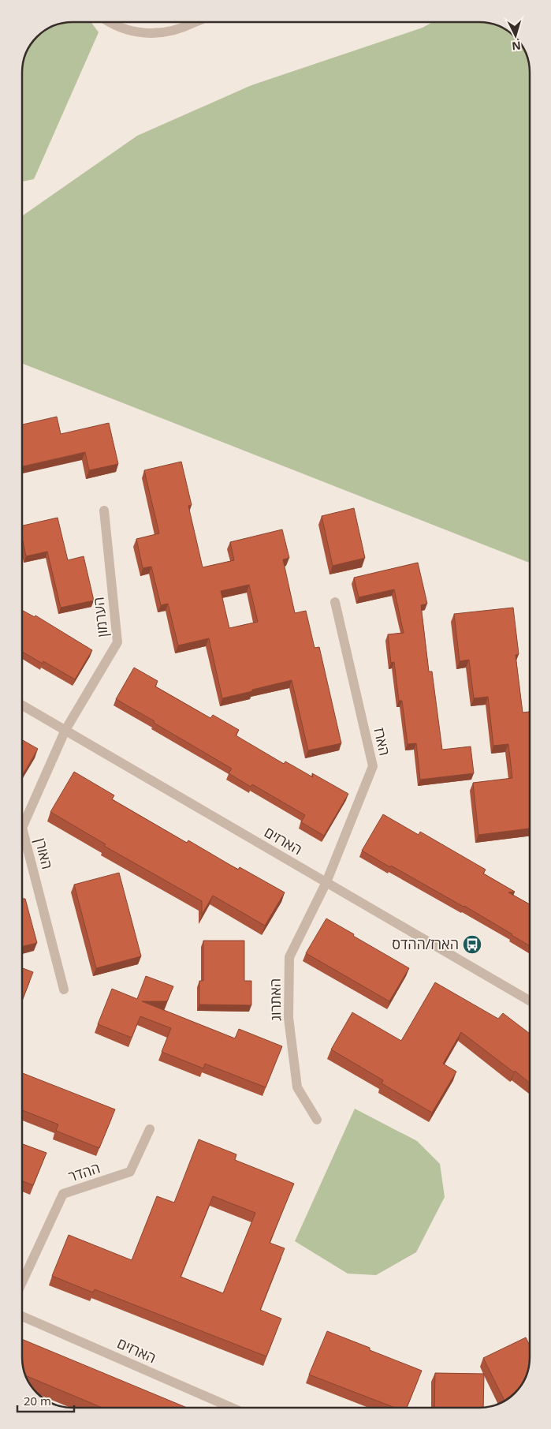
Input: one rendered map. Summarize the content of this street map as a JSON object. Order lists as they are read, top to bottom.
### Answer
{
  "streets": {
    "street": [
      "הערמון",
      "הארז",
      "הארזים",
      "האורן",
      "האתרוג",
      "ההדר"
    ]
  },
  "crossings": [
    ["הערמון", "הארזים"],
    ["הערמון", "האורן"],
    ["הארז", "הארזים"],
    ["הארז", "האתרוג"],
    ["הארזים", "האורן"],
    ["הארזים", "האתרוג"]
  ],
  "places": {
    "bus stop": ["הארז/ההדס"]
  },
  "scale_bar": "20 m",
  "north": "bottom"
}
